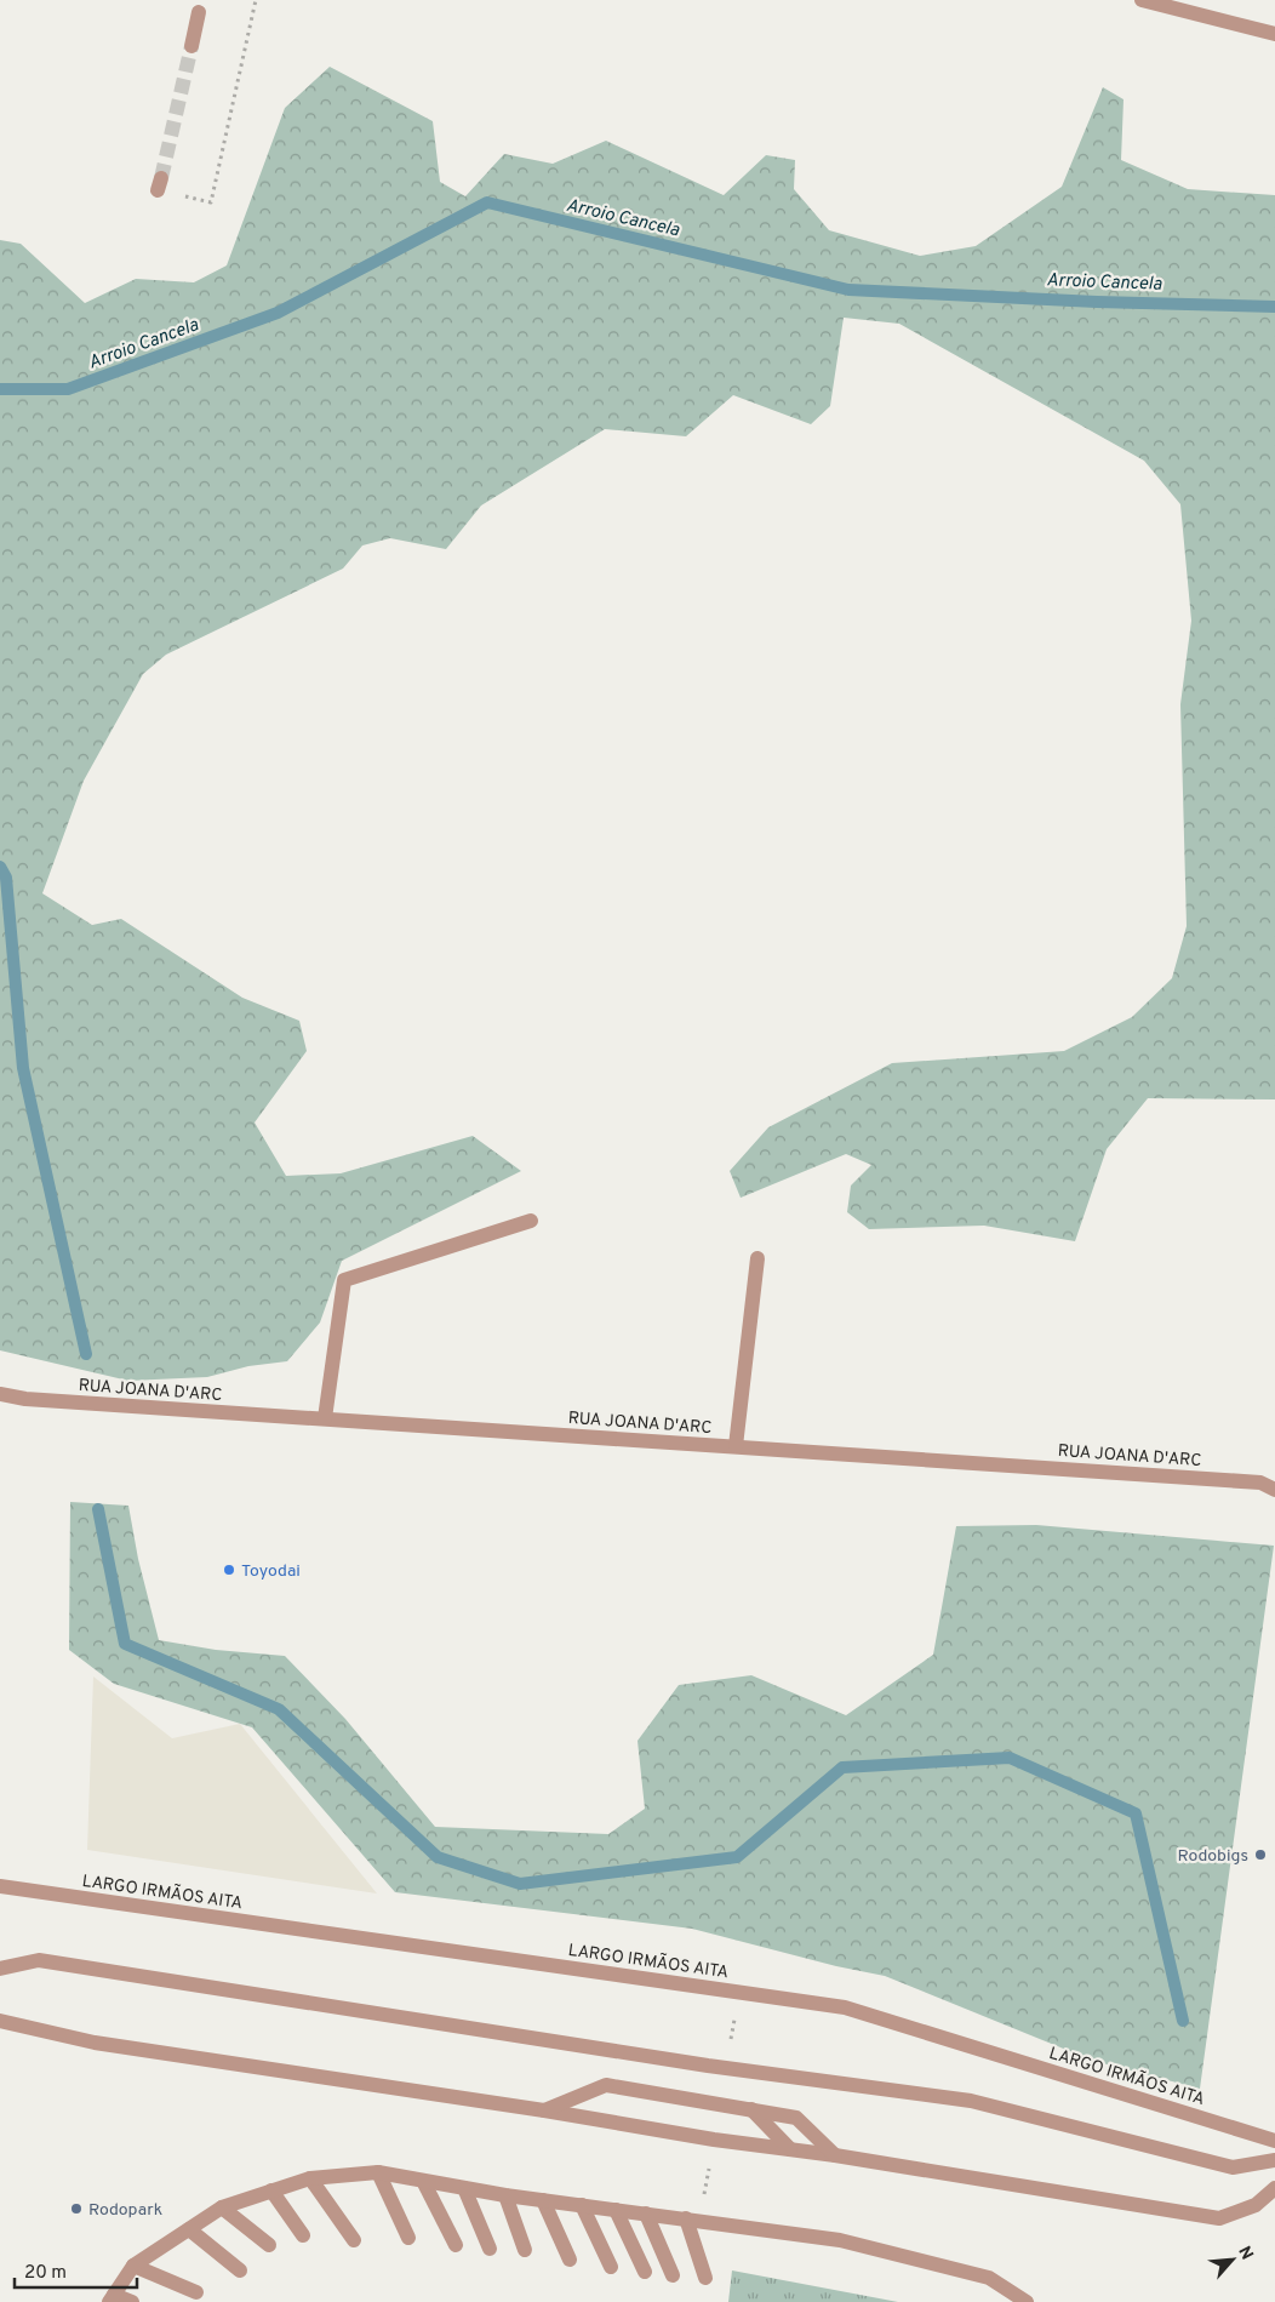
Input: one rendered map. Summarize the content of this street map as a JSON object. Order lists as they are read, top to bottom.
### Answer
{
  "streets": {
    "street": ["RUA JOANA D'ARC", "LARGO IRMÃOS AITA"]
  },
  "water": ["Arroio Cancela"],
  "places": ["Toyodai", "Rodobigs", "Rodopark"],
  "scale_bar": "20 m",
  "north": "top right"
}
